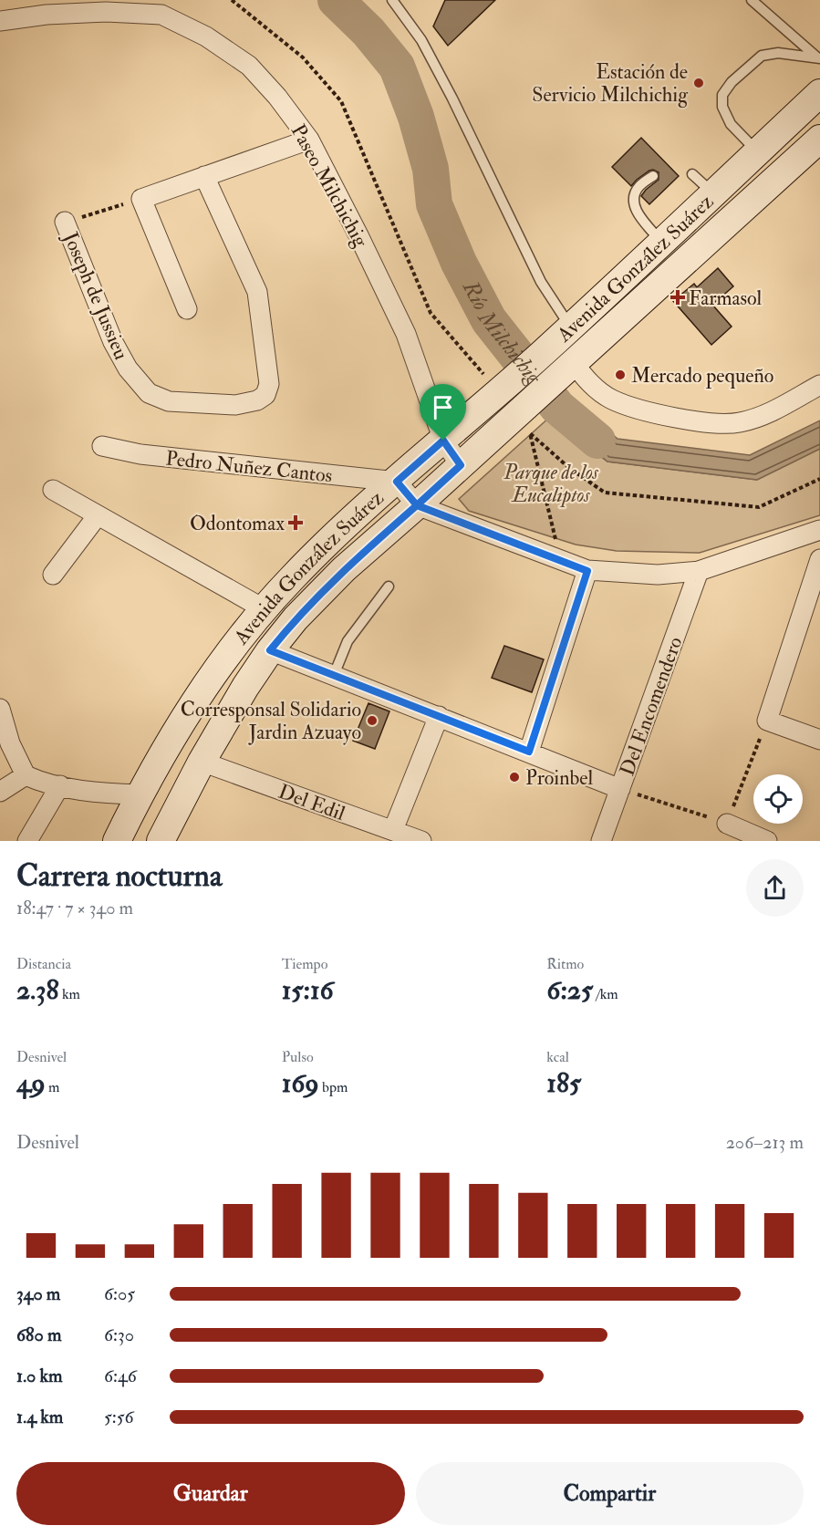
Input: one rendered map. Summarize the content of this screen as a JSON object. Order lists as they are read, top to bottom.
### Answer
{
  "streets": {
    "main road": ["Avenida González Suárez"],
    "street": [
      "Paseo Milchichig",
      "Joseph de Jussieu",
      "Pedro Nuñez Cantos",
      "Del Encomendero",
      "Del Edil"
    ]
  },
  "crossings": [
    ["Paseo Milchichig", "Avenida González Suárez"],
    ["Avenida González Suárez", "Pedro Nuñez Cantos"],
    ["Avenida González Suárez", "Del Edil"]
  ],
  "water": ["Río Milchichig"],
  "parks": ["Parque de los Eucaliptos"],
  "places": {
    "other": [
      "Estación de Servicio Milchichig",
      "Mercado pequeño",
      "Corresponsal Solidario Jardin Azuayo",
      "Proinbel"
    ],
    "health": ["Farmasol", "Odontomax"]
  },
  "page": {
    "heading": ["Carrera nocturna", "18:47 · 7 × 340 m"],
    "stats": [
      ["Distancia", "2.38 km"],
      ["Tiempo", "15:16"],
      ["Ritmo", "6:25 /km"],
      ["Desnivel", "49 m"],
      ["Pulso", "169 bpm"],
      ["kcal", "185"]
    ],
    "chart": ["Desnivel", "206–213 m"],
    "list": [
      {
        "name": "340 m",
        "note": "6:05"
      },
      {
        "name": "680 m",
        "note": "6:30"
      },
      {
        "name": "1.0 km",
        "note": "6:46"
      },
      {
        "name": "1.4 km",
        "note": "5:56"
      }
    ],
    "buttons": ["Guardar", "Compartir"]
  }
}
